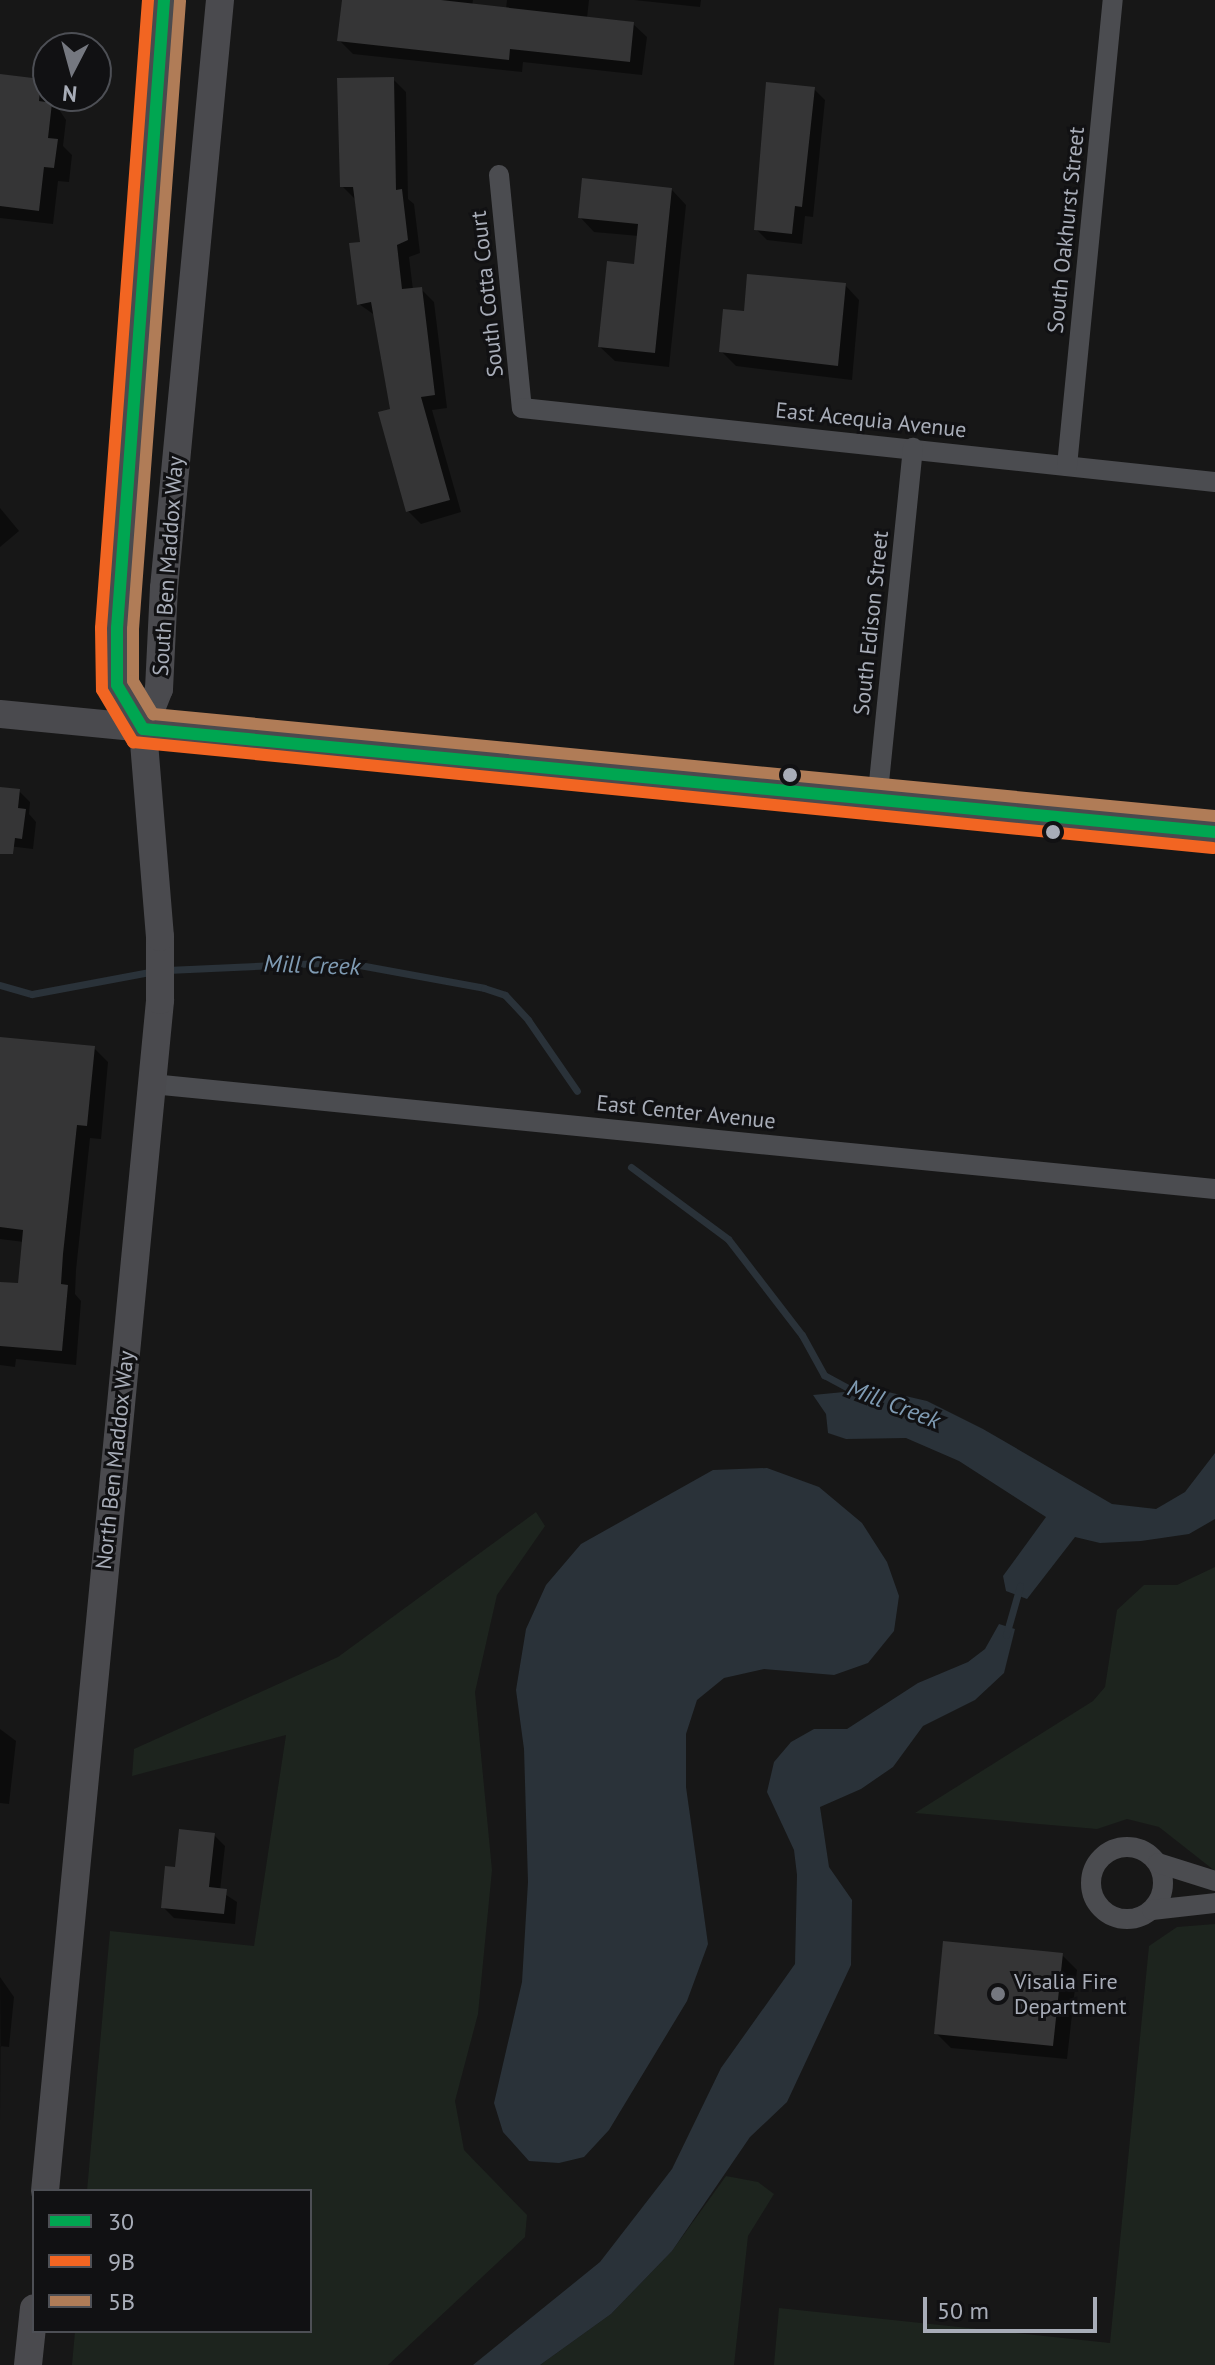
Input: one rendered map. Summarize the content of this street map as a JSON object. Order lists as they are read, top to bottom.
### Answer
{
  "streets": {
    "main road": ["South Ben Maddox Way", "North Ben Maddox Way"],
    "street": [
      "South Oakhurst Street",
      "South Cotta Court",
      "East Acequia Avenue",
      "South Edison Street",
      "East Center Avenue"
    ]
  },
  "crossings": [
    ["South Oakhurst Street", "East Acequia Avenue"],
    ["South Cotta Court", "East Acequia Avenue"],
    ["East Acequia Avenue", "South Edison Street"],
    ["South Ben Maddox Way", "North Ben Maddox Way"],
    ["East Center Avenue", "North Ben Maddox Way"]
  ],
  "water": ["Mill Creek"],
  "places": ["Visalia Fire Department"],
  "lines": ["transit line 30", "transit line 9B", "transit line 5B"],
  "legend": ["30", "9B", "5B"],
  "scale_bar": "50 m",
  "north": "bottom"
}
